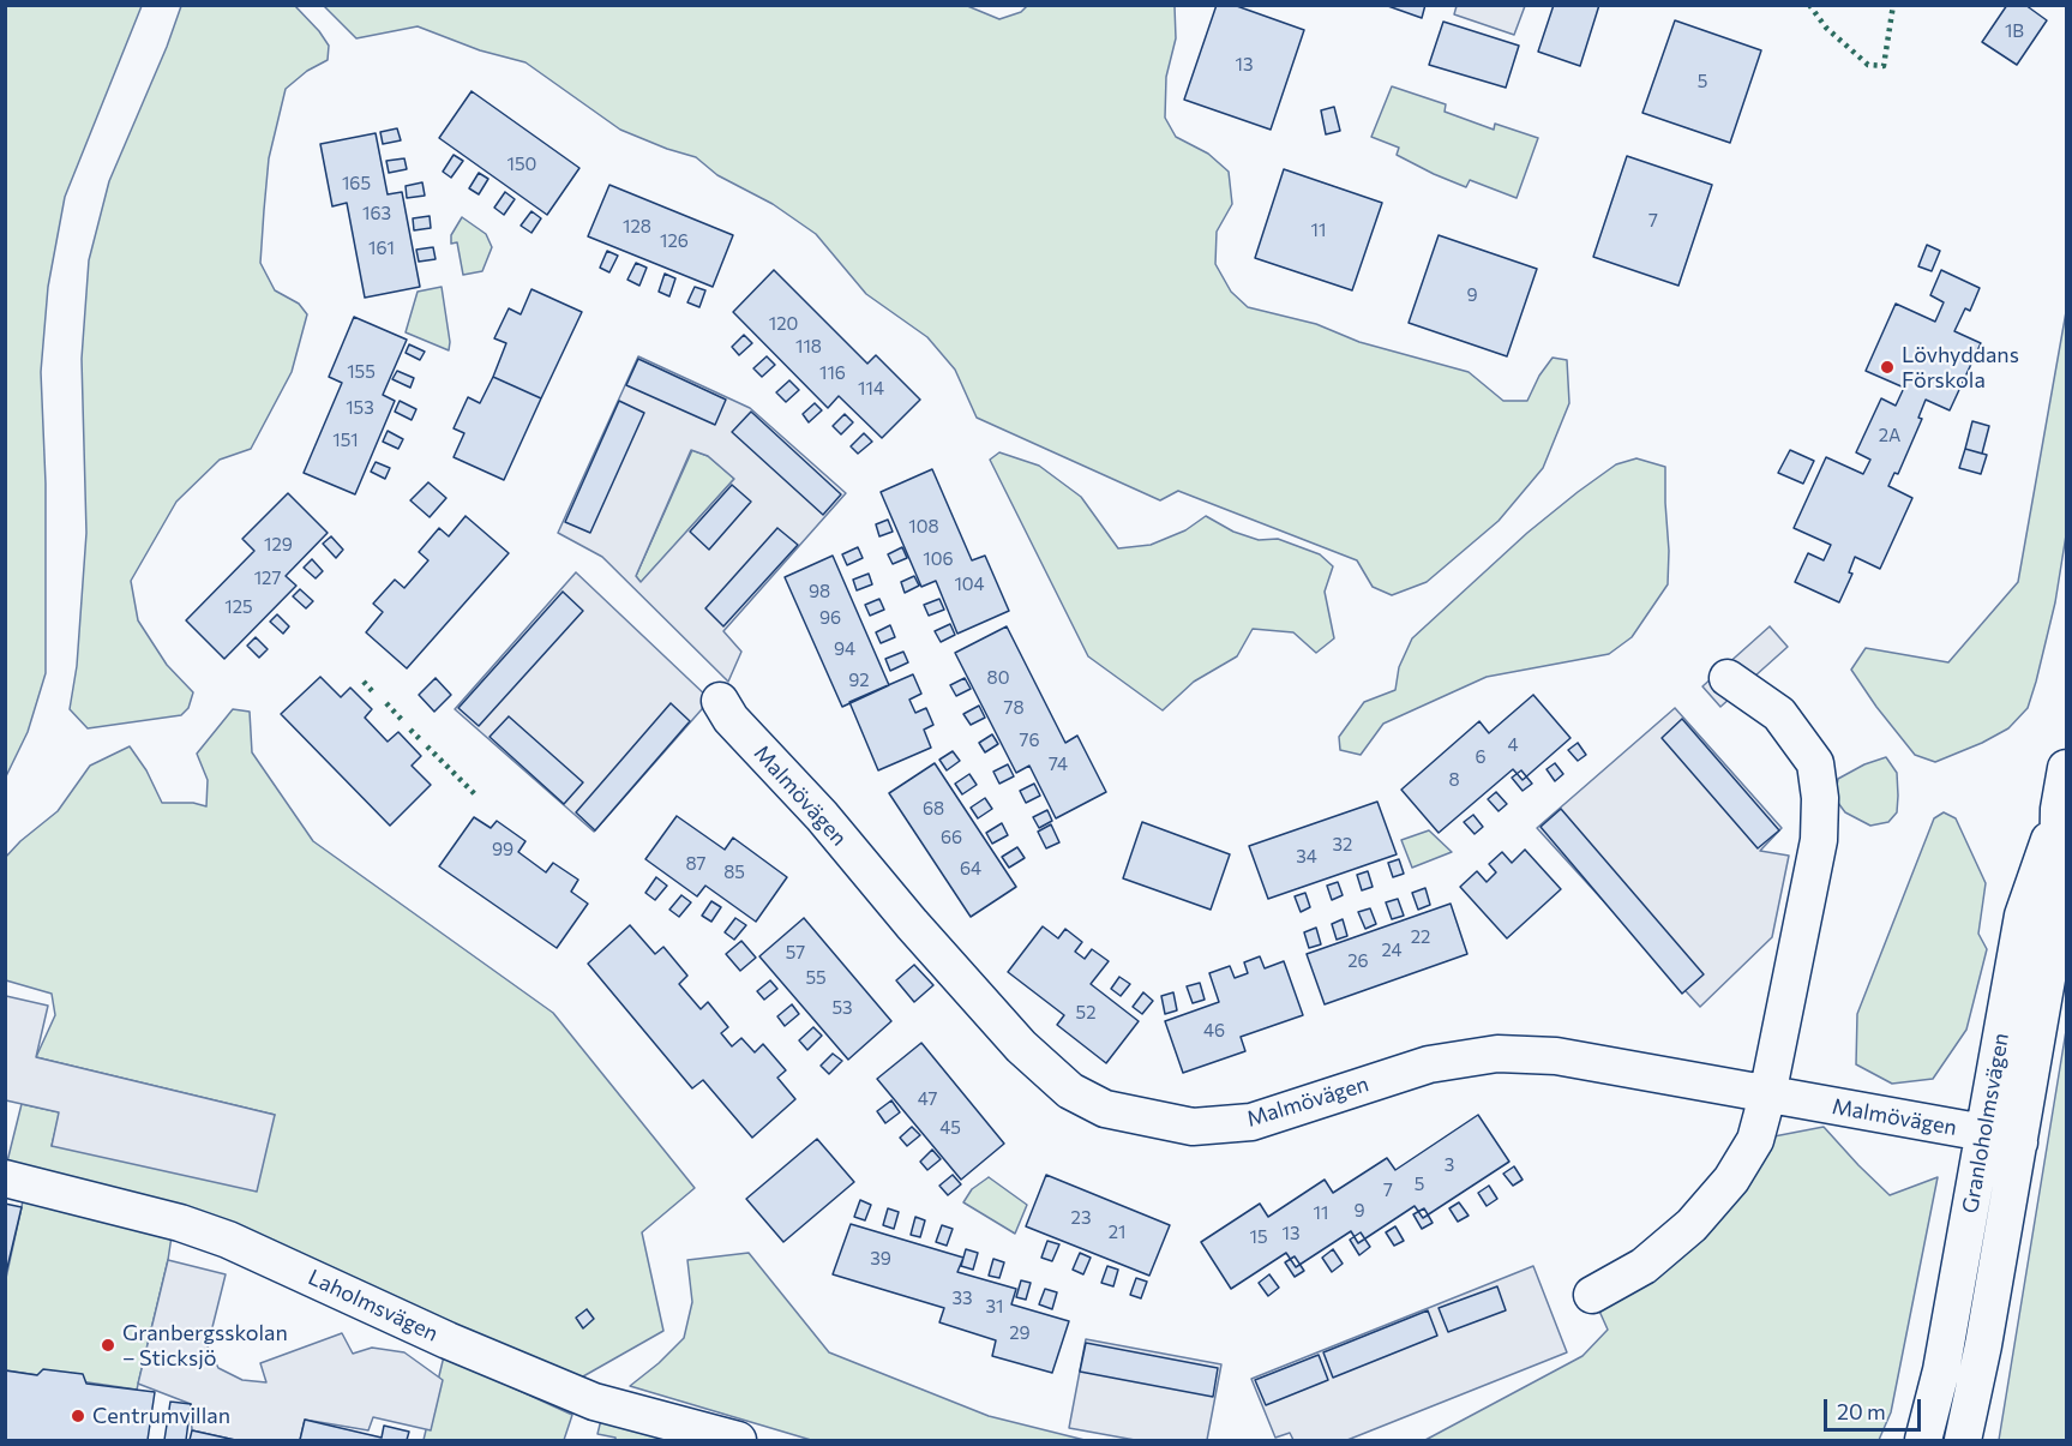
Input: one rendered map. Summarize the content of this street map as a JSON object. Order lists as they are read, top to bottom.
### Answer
{
  "streets": {
    "street": ["Malmövägen", "Granloholmsvägen", "Laholmsvägen"]
  },
  "crossings": [
    ["Malmövägen", "Granloholmsvägen"]
  ],
  "places": ["Lövhyddans Förskola", "Granbergsskolan – Sticksjö", "Centrumvillan"],
  "house_numbers": [
    "1B",
    "13",
    "5",
    "150",
    "165",
    "163",
    "7",
    "128",
    "11",
    "126",
    "161",
    "9",
    "120",
    "118",
    "155",
    "116",
    "114",
    "153",
    "2A",
    "151",
    "108",
    "129",
    "106",
    "127",
    "104",
    "98",
    "125",
    "96",
    "94",
    "80",
    "92",
    "78",
    "76",
    "4",
    "6",
    "74",
    "8",
    "68",
    "66",
    "32",
    "99",
    "34",
    "87",
    "64",
    "85",
    "22",
    "24",
    "57",
    "26",
    "55",
    "53",
    "52",
    "46",
    "47",
    "45",
    "3",
    "5",
    "7",
    "9",
    "11",
    "23",
    "21",
    "13",
    "15",
    "39",
    "33",
    "31",
    "29"
  ],
  "scale_bar": "20 m"
}
